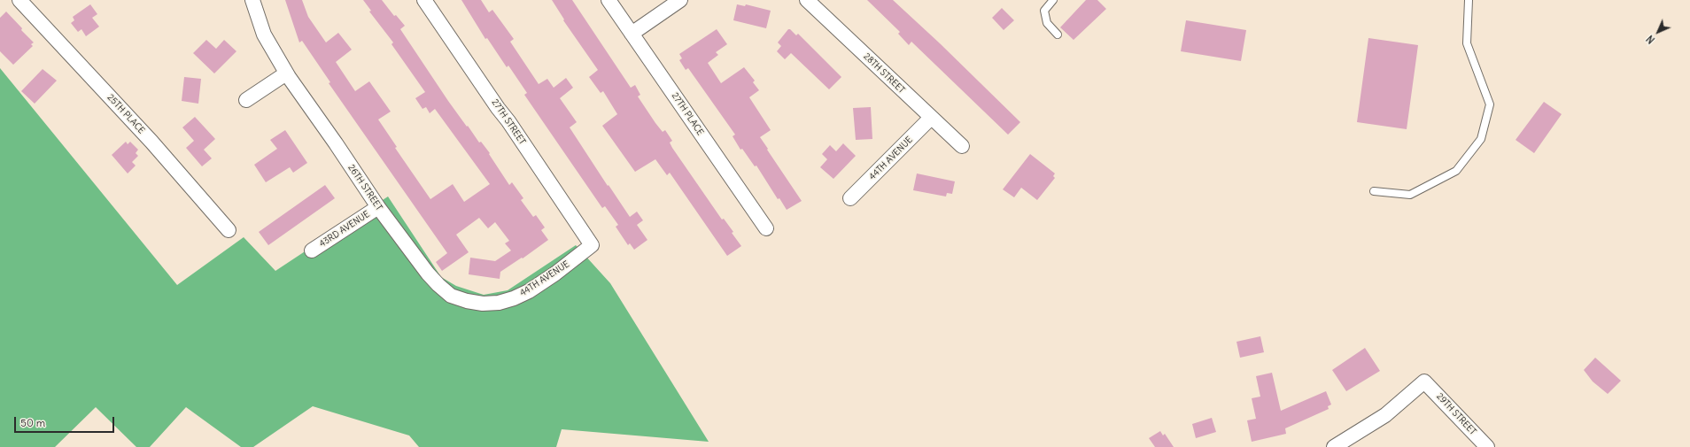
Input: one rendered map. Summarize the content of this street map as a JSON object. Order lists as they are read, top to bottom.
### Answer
{
  "streets": {
    "street": [
      "28TH STREET",
      "25TH PLACE",
      "27TH PLACE",
      "27TH STREET",
      "44TH AVENUE",
      "26TH STREET",
      "43RD AVENUE",
      "29TH STREET"
    ]
  },
  "crossings": [
    ["28TH STREET", "44TH AVENUE"],
    ["27TH STREET", "44TH AVENUE"],
    ["44TH AVENUE", "26TH STREET"],
    ["26TH STREET", "43RD AVENUE"]
  ],
  "scale_bar": "50 m",
  "north": "bottom left"
}
